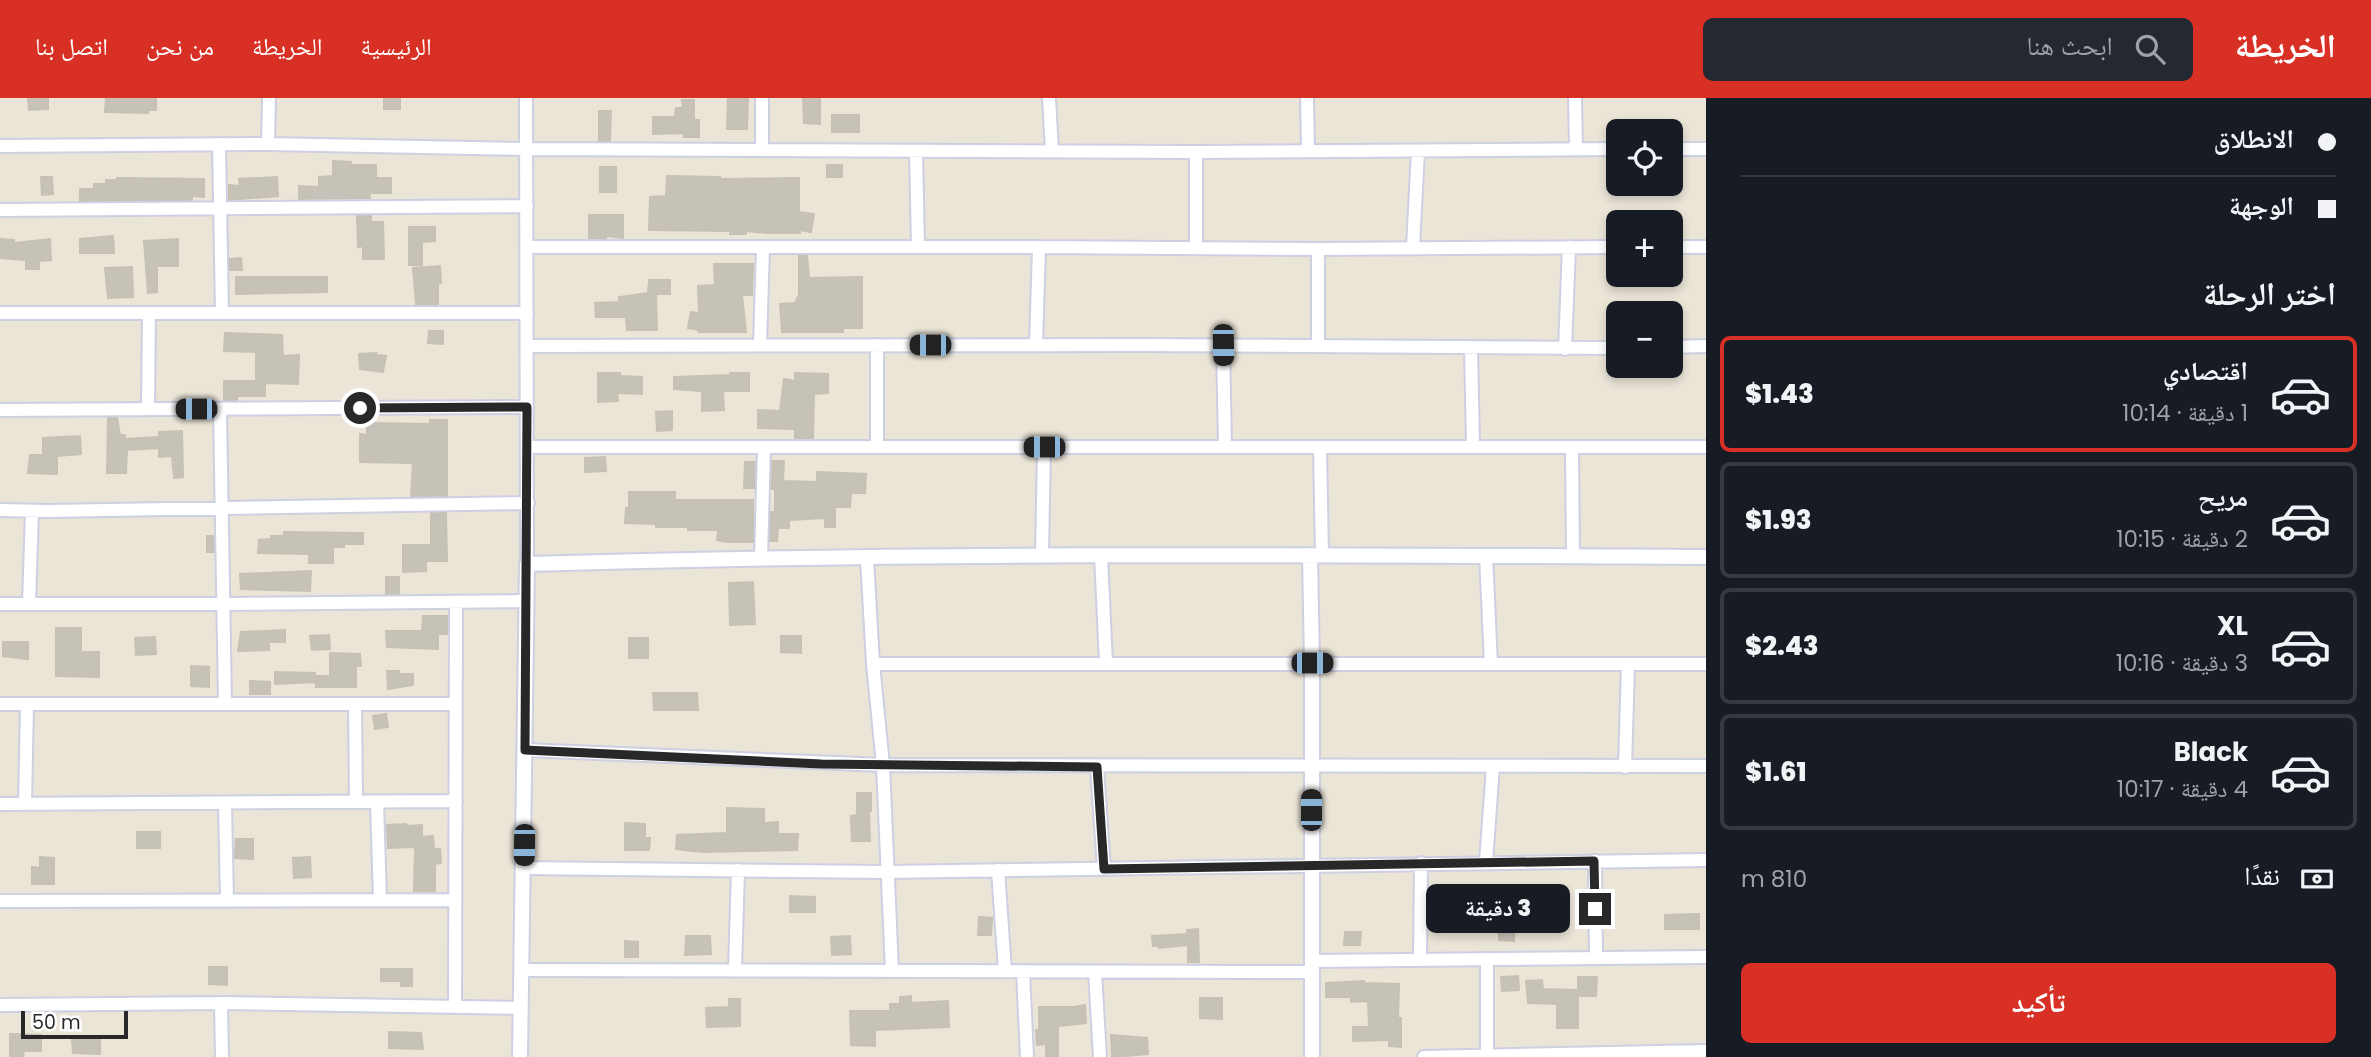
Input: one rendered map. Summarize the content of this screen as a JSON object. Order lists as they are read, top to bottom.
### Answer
{
  "scale_bar": "50 m",
  "page": {
    "header": "الخريطة",
    "search": "ابحث هنا",
    "nav": [
      "الرئيسية",
      "الخريطة",
      "من نحن",
      "اتصل بنا"
    ],
    "banner": ["الانطلاق", "الوجهة"],
    "map_buttons": ["+", "−"],
    "heading": "اختر الرحلة",
    "list": [
      {
        "name": "اقتصادي",
        "note": "1 دقيقة · 10:14",
        "value": "$1.43"
      },
      {
        "name": "مريح",
        "note": "2 دقيقة · 10:15",
        "value": "$1.93"
      },
      {
        "name": "XL",
        "note": "3 دقيقة · 10:16",
        "value": "$2.43"
      },
      {
        "name": "Black",
        "note": "4 دقيقة · 10:17",
        "value": "$1.61"
      }
    ],
    "pay": ["نقدًا", "810 m"],
    "bubble": "3 دقيقة",
    "buttons": "تأكيد",
    "scale": "50 m"
  }
}
